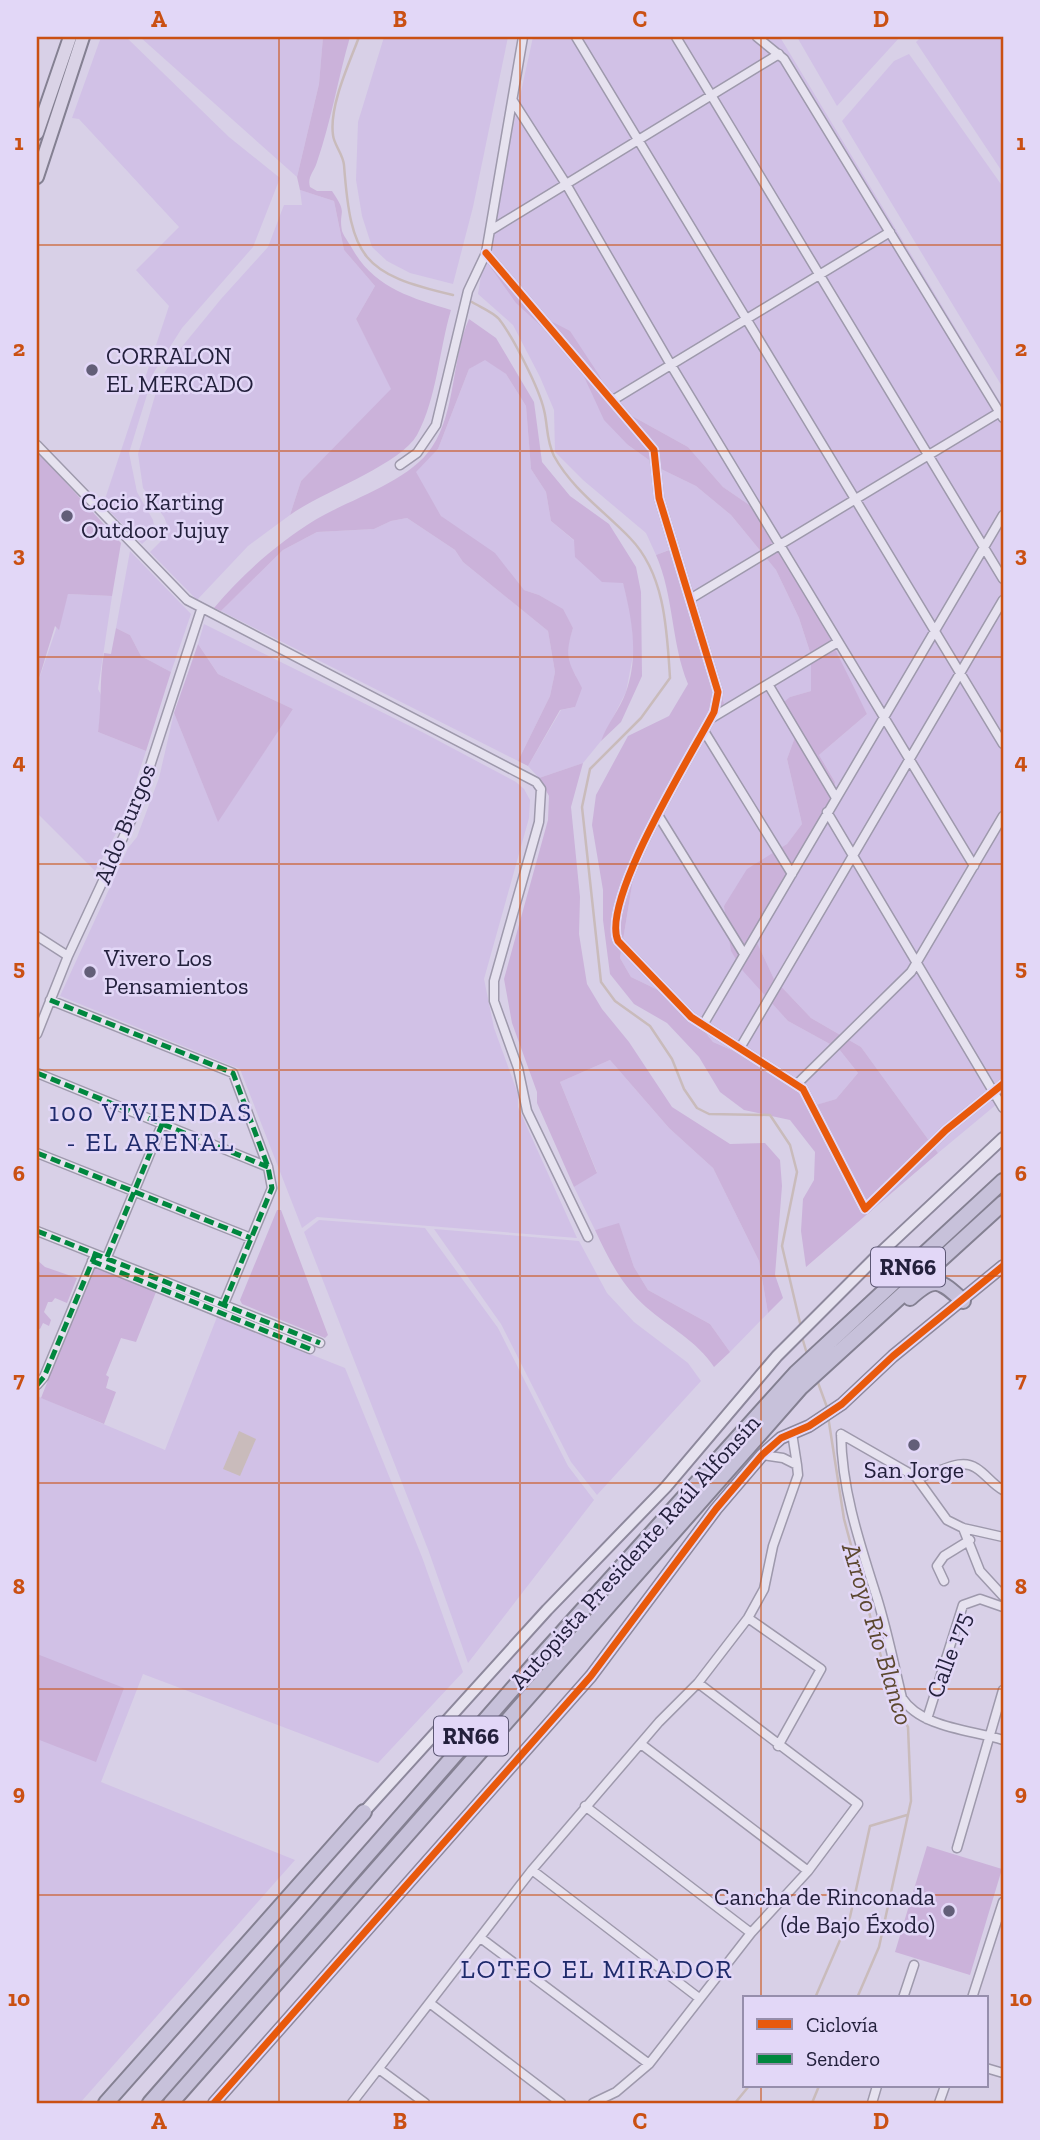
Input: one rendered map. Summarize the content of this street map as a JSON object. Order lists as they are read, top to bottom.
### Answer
{
  "streets": {
    "highway": ["RN66", "Autopista Presidente Raúl Alfonsín"],
    "street": ["Aldo Burgos", "Calle 175"]
  },
  "districts": ["100 VIVIENDAS - EL ARENAL", "LOTEO EL MIRADOR"],
  "water": ["Arroyo Río Blanco"],
  "places": [
    "CORRALON EL MERCADO",
    "Cocio Karting Outdoor Jujuy",
    "Vivero Los Pensamientos",
    "San Jorge",
    "Cancha de Rinconada (de Bajo Éxodo)"
  ],
  "legend": ["Ciclovía", "Sendero"],
  "grid": {
    "columns": [
      "A",
      "B",
      "C",
      "D"
    ],
    "rows": [
      "1",
      "2",
      "3",
      "4",
      "5",
      "6",
      "7",
      "8",
      "9",
      "10"
    ]
  }
}
